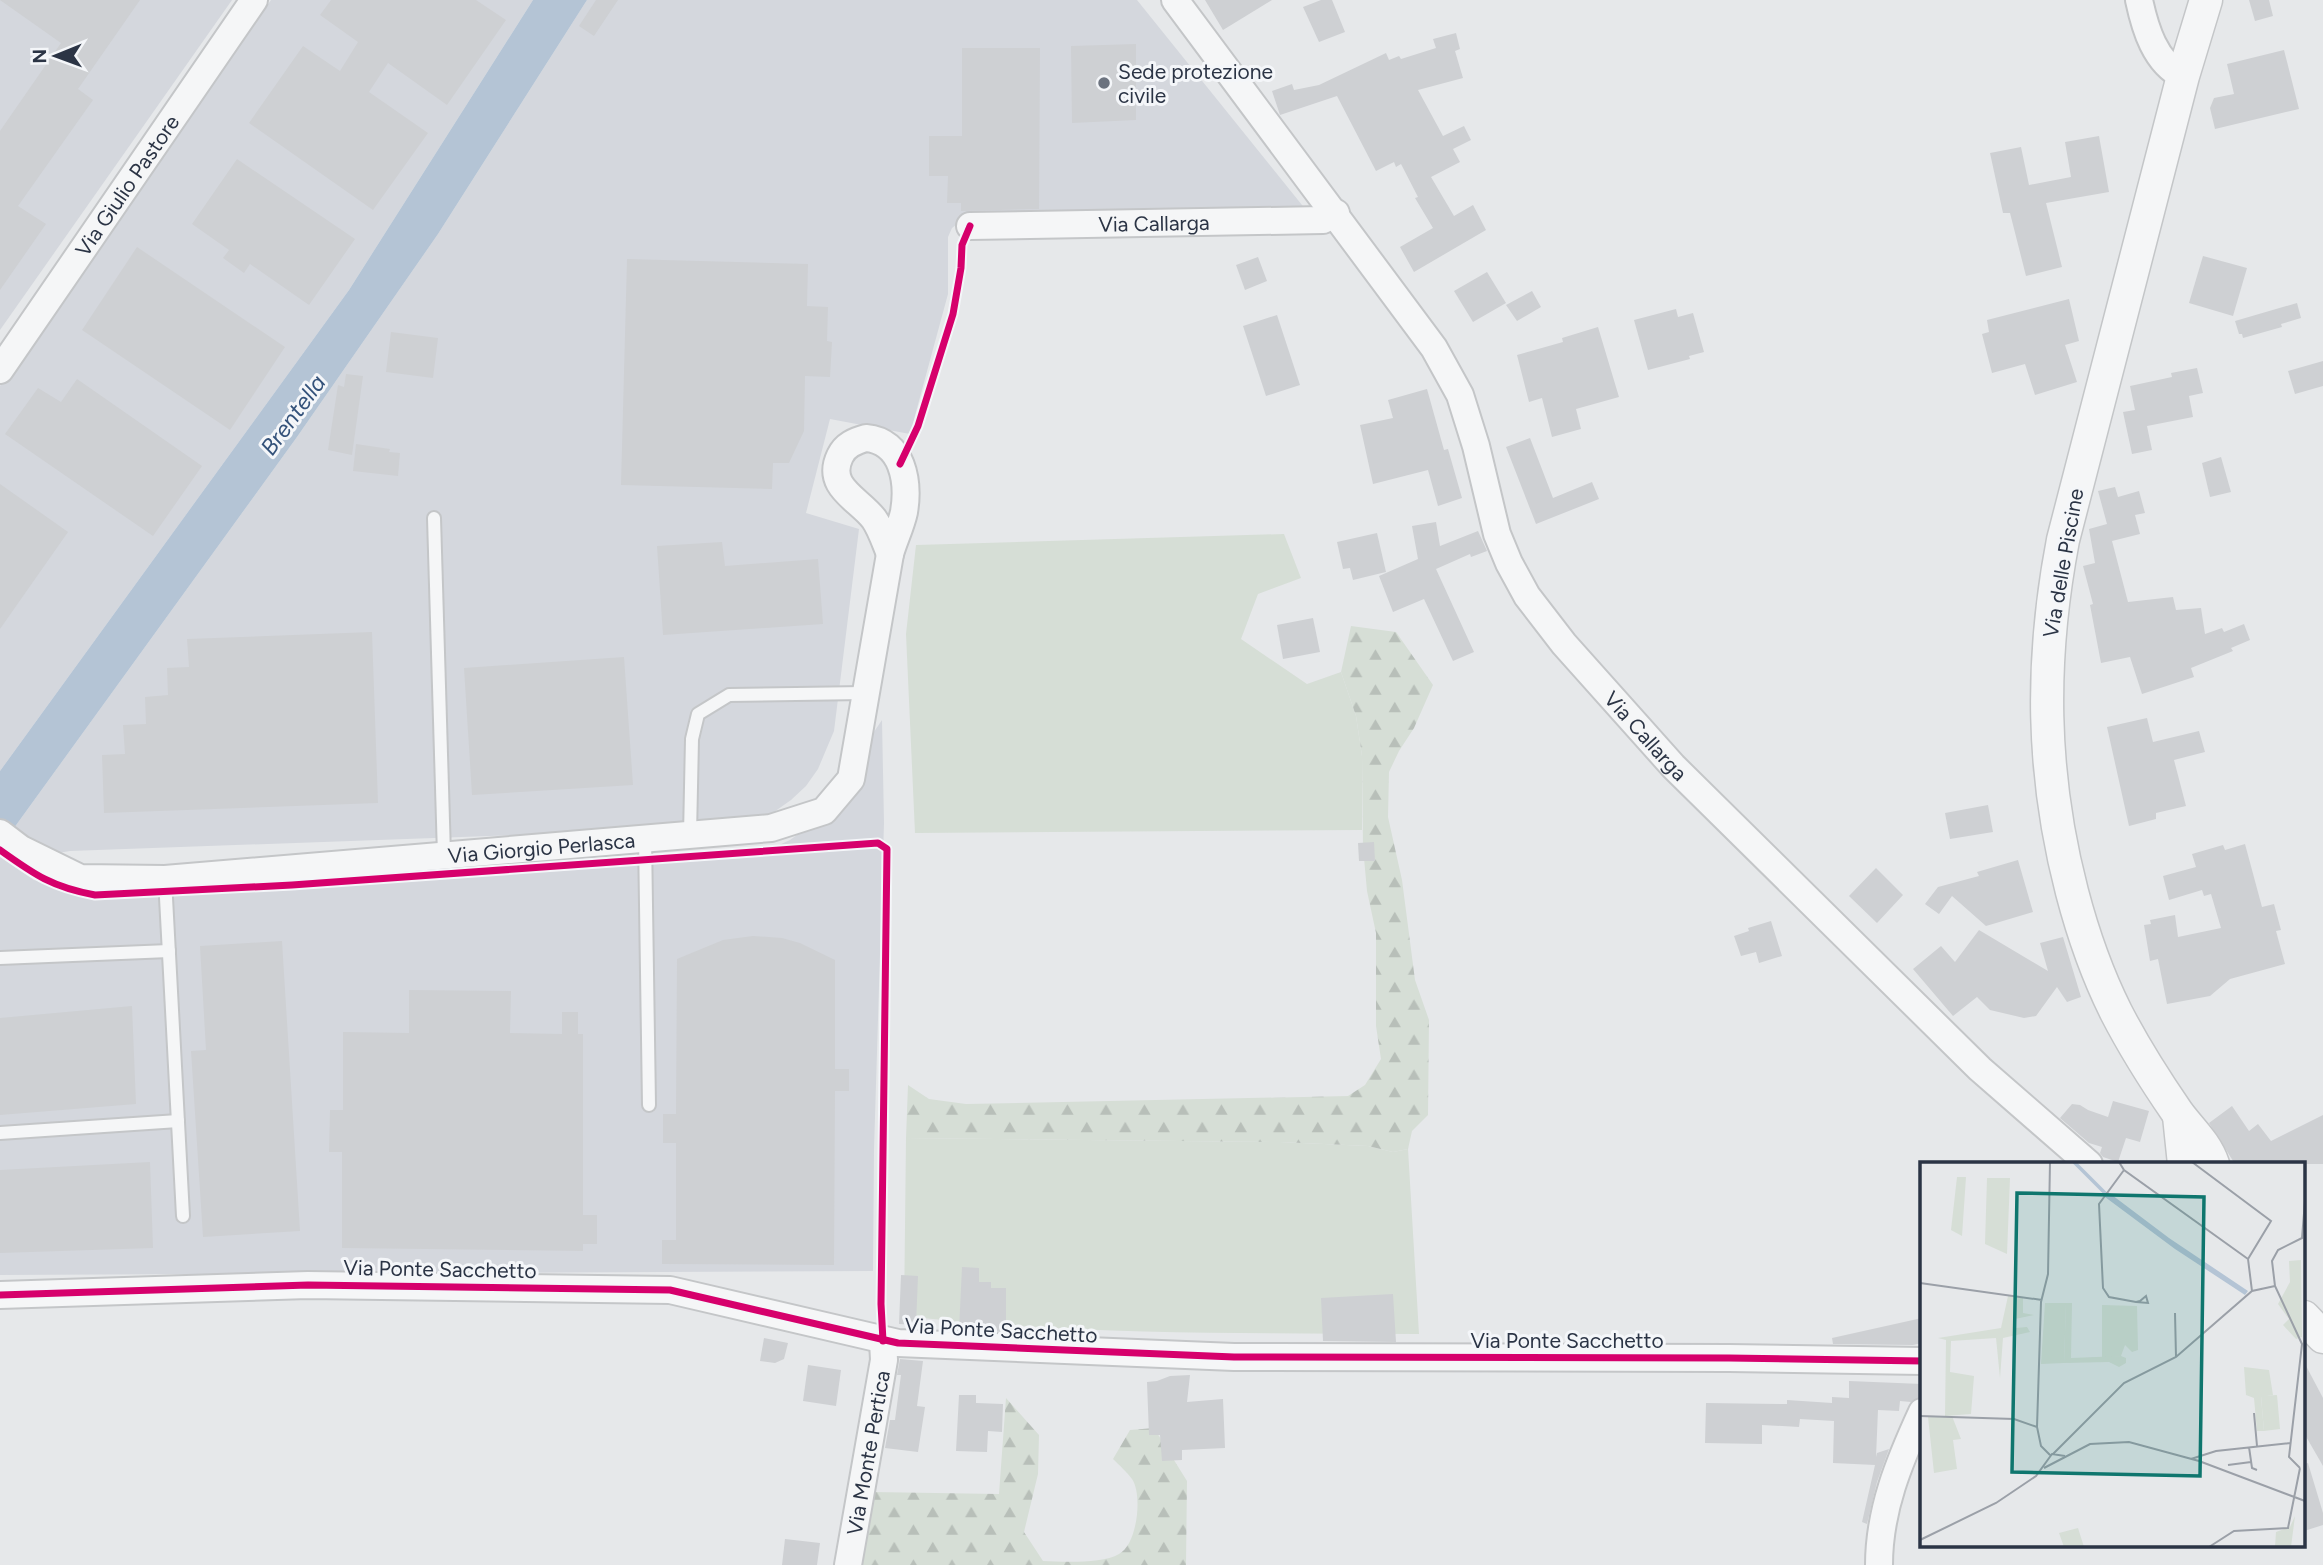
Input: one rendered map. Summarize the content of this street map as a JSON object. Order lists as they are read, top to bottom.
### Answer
{
  "streets": {
    "street": [
      "Via Giulio Pastore",
      "Via Callarga",
      "Via delle Piscine",
      "Via Giorgio Perlasca",
      "Via Ponte Sacchetto",
      "Via Monte Pertica"
    ]
  },
  "crossings": [
    ["Via Ponte Sacchetto", "Via Monte Pertica"]
  ],
  "water": ["Brentella"],
  "places": ["Sede protezione civile"],
  "north": "left"
}
